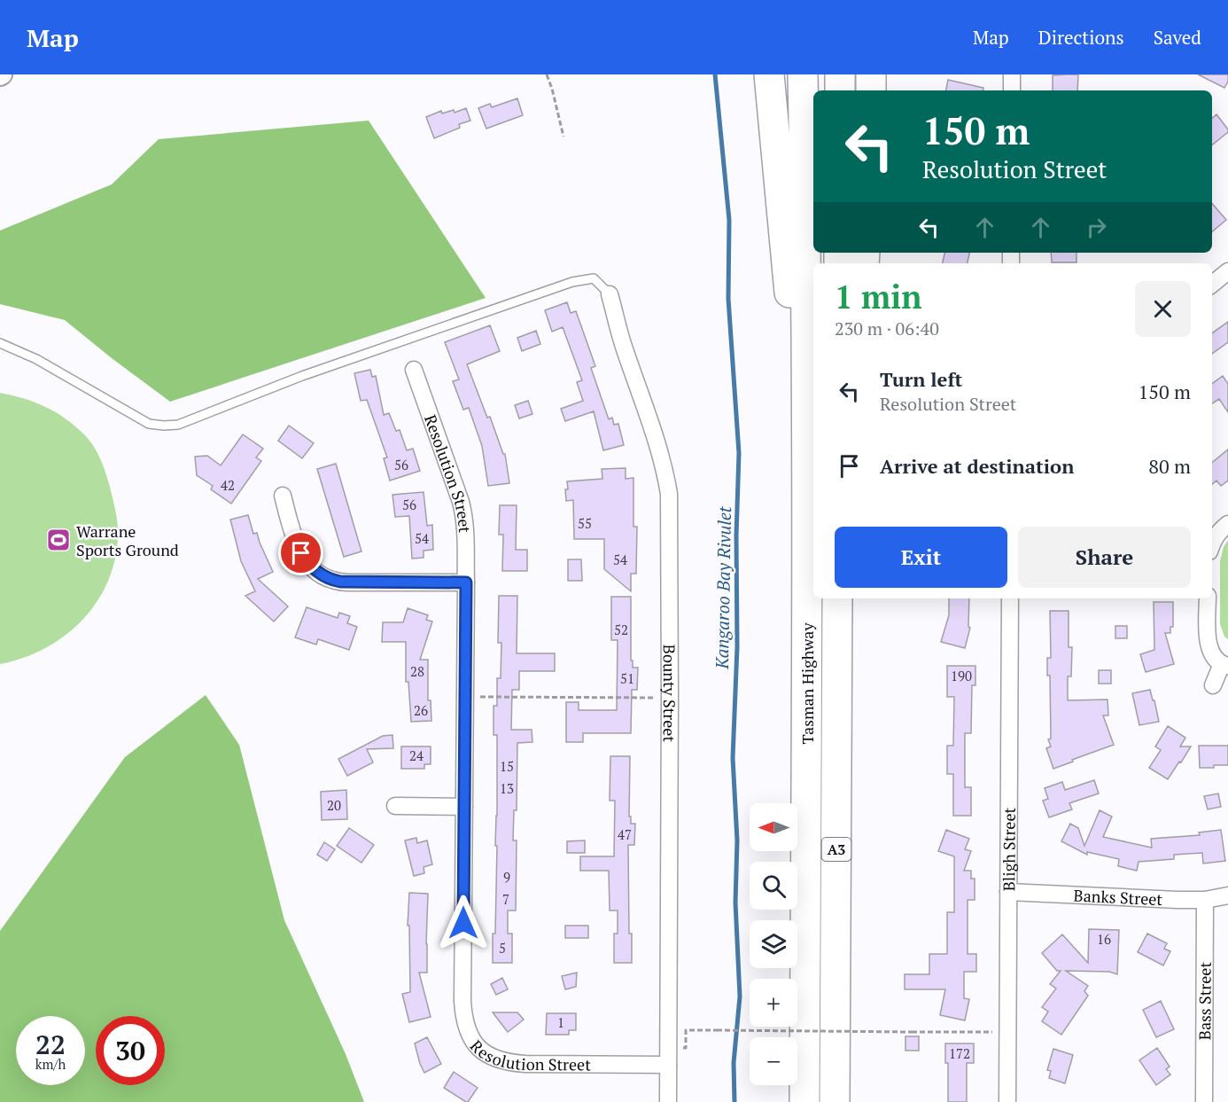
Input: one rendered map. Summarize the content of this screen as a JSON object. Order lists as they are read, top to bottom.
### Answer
{
  "streets": {
    "highway": ["Tasman Highway", "A3"],
    "street": [
      "Resolution Street",
      "Bounty Street",
      "Bligh Street",
      "Banks Street",
      "Bass Street"
    ]
  },
  "crossings": [
    ["Resolution Street", "Bounty Street"],
    ["Bligh Street", "Banks Street"],
    ["Banks Street", "Bass Street"]
  ],
  "water": ["Kangaroo Bay Rivulet"],
  "places": {
    "sports": ["Warrane Sports Ground"]
  },
  "house_numbers": [
    "56",
    "42",
    "56",
    "55",
    "54",
    "54",
    "52",
    "28",
    "190",
    "51",
    "26",
    "24",
    "15",
    "13",
    "20",
    "47",
    "9",
    "7",
    "16",
    "5",
    "1",
    "172"
  ],
  "north": "left",
  "page": {
    "header": "Map",
    "nav": ["Map", "Directions", "Saved"],
    "turn": ["150 m", "Resolution Street"],
    "heading": ["1 min", "230 m · 06:40"],
    "list": [
      {
        "name": "Turn left",
        "note": "Resolution Street",
        "value": "150 m"
      },
      {
        "name": "Arrive at destination",
        "value": "80 m"
      }
    ],
    "buttons": ["Exit", "Share"],
    "map_buttons": ["+", "−"],
    "speed": "22 km/h",
    "limit": "30"
  }
}
